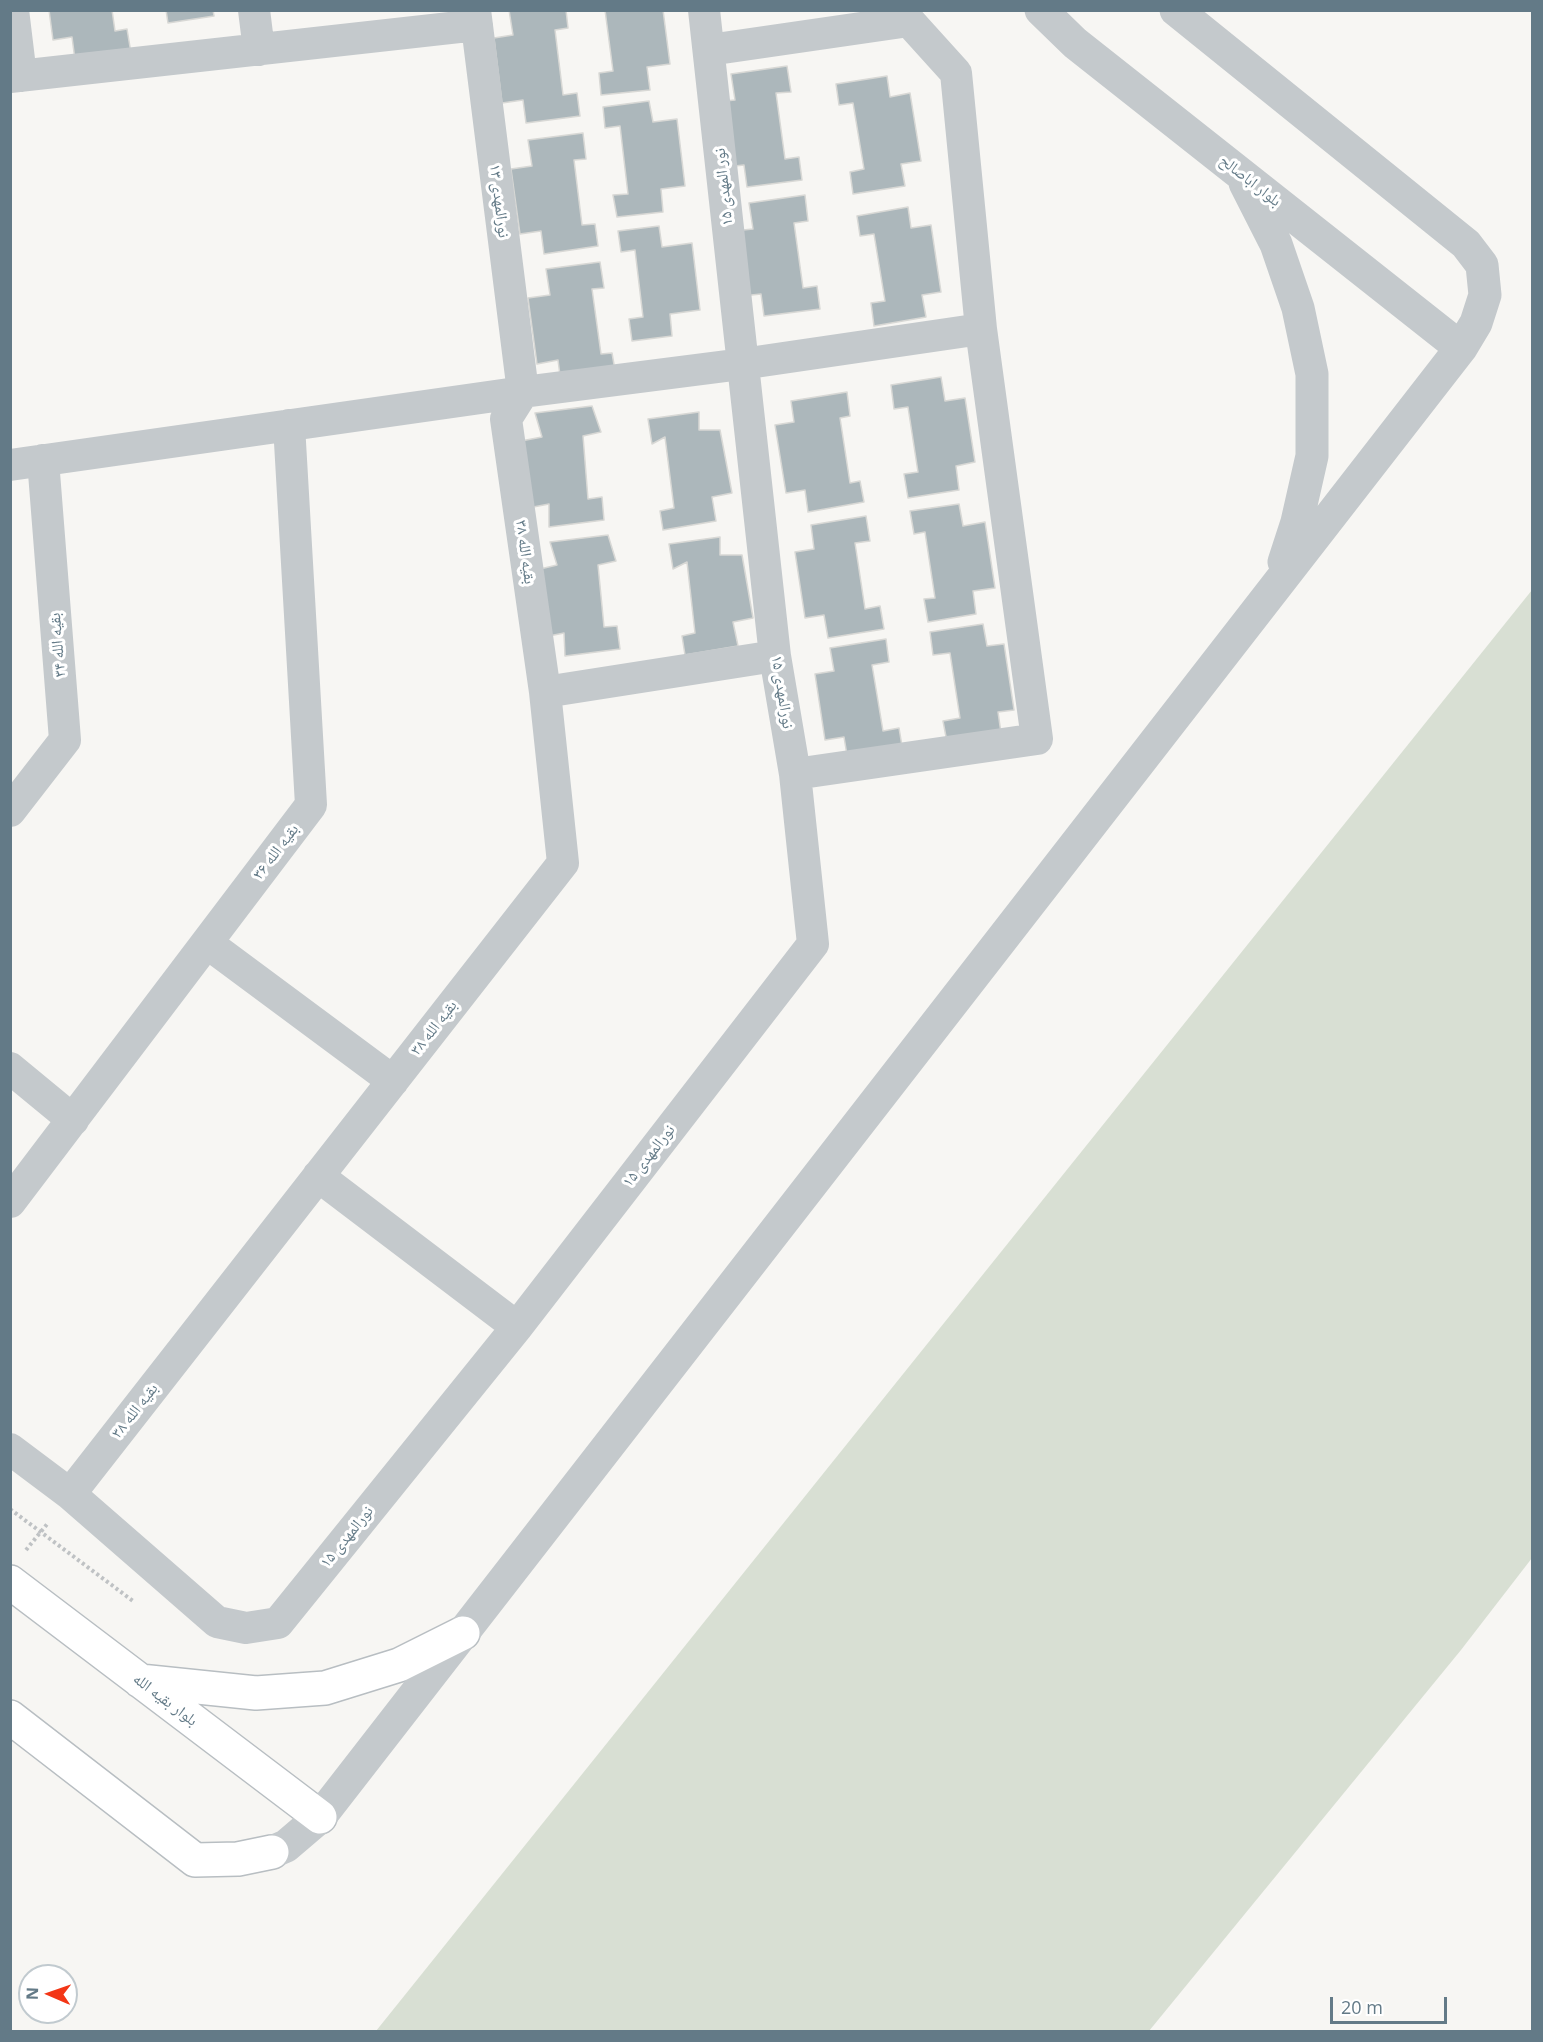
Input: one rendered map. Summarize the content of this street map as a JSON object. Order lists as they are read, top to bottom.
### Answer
{
  "streets": {
    "main road": ["بلوار بقیه الله"],
    "street": [
      "بلوار اباصالح",
      "نور المهدی ۱۵",
      "نورالمهدی ۱۳",
      "بقیه الله ۳۸",
      "بقیه الله ۳۴",
      "نورالمهدی ۱۵",
      "بقیه الله ۳۶"
    ]
  },
  "crossings": [
    ["نور المهدی ۱۵", "نورالمهدی ۱۵"],
    ["نورالمهدی ۱۳", "بقیه الله ۳۸"],
    ["بقیه الله ۳۸", "نورالمهدی ۱۵"]
  ],
  "scale_bar": "20 m",
  "north": "left"
}
